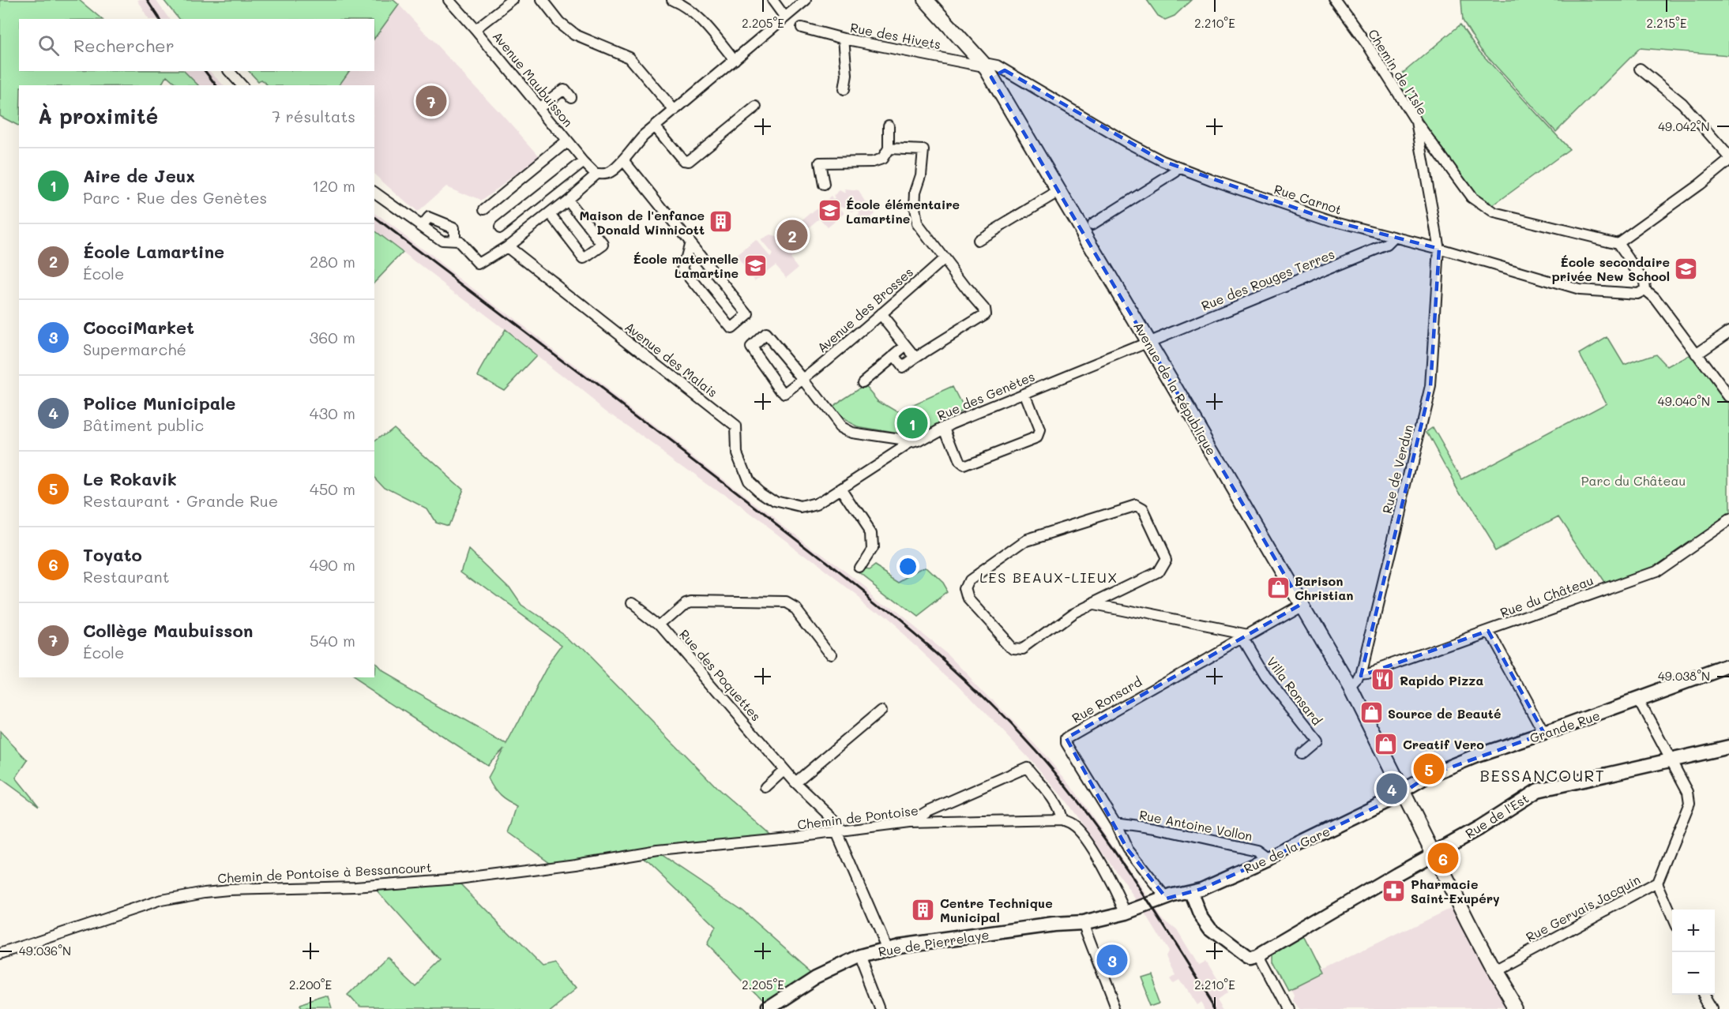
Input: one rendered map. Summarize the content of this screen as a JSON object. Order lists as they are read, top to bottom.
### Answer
{
  "streets": {
    "main road": [
      "Avenue de la République",
      "Grande Rue",
      "Rue de l'Est",
      "Rue de la Gare",
      "Rue de Pierrelaye"
    ],
    "street": [
      "Rue des Hivets",
      "Chemin de l’Isle",
      "Avenue Maubuisson",
      "Rue Carnot",
      "Rue des Rouges Terres",
      "Avenue des Brosses",
      "Avenue des Malais",
      "Rue des Genètes",
      "Rue de Verdun",
      "Rue du Château",
      "Rue des Poquettes",
      "Villa Ronsard",
      "Rue Ronsard",
      "Chemin de Pontoise",
      "Rue Antoine Vollon",
      "Chemin de Pontoise à Bessancourt",
      "Rue Gervais Jacquin"
    ]
  },
  "crossings": [
    ["Rue des Hivets", "Rue Carnot"],
    ["Rue des Hivets", "Avenue de la République"],
    ["Chemin de l’Isle", "Rue Carnot"],
    ["Chemin de l’Isle", "Rue de Verdun"],
    ["Rue Carnot", "Rue des Rouges Terres"],
    ["Rue Carnot", "Avenue de la République"],
    ["Rue Carnot", "Rue de Verdun"],
    ["Rue des Rouges Terres", "Avenue de la République"],
    ["Rue des Rouges Terres", "Rue des Genètes"],
    ["Avenue des Brosses", "Rue des Genètes"],
    ["Avenue des Malais", "Rue des Genètes"],
    ["Avenue de la République", "Rue des Genètes"],
    ["Avenue de la République", "Rue de Verdun"],
    ["Avenue de la République", "Rue Ronsard"],
    ["Avenue de la République", "Grande Rue"],
    ["Avenue de la République", "Rue de l'Est"],
    ["Avenue de la République", "Rue de la Gare"],
    ["Avenue de la République", "Rue Gervais Jacquin"],
    ["Rue de Verdun", "Rue du Château"],
    ["Rue des Poquettes", "Chemin de Pontoise"],
    ["Rue des Poquettes", "Rue de Pierrelaye"],
    ["Villa Ronsard", "Rue Ronsard"],
    ["Rue Ronsard", "Rue Antoine Vollon"],
    ["Rue Ronsard", "Rue de la Gare"],
    ["Rue Ronsard", "Rue de Pierrelaye"],
    ["Grande Rue", "Rue de la Gare"],
    ["Grande Rue", "Rue Gervais Jacquin"],
    ["Rue de l'Est", "Rue Gervais Jacquin"],
    ["Chemin de Pontoise", "Chemin de Pontoise à Bessancourt"],
    ["Rue Antoine Vollon", "Rue de la Gare"],
    ["Rue de la Gare", "Rue de Pierrelaye"]
  ],
  "districts": ["LES BEAUX-LIEUX", "BESSANCOURT"],
  "parks": ["Parc du Château"],
  "places": {
    "school or university": ["École élémentaire Lamartine", "École maternelle Lamartine", "École secondaire privée New School"],
    "building": ["Maison de l'enfance Donald Winnicott", "Centre Technique Municipal"],
    "shop": ["Barison Christian", "Source de Beauté", "Creatif Vero"],
    "restaurant": ["Rapido Pizza"],
    "pharmacy": ["Pharmacie Saint-Exupéry"]
  },
  "page": {
    "search": "Rechercher",
    "pins": [
      "7",
      "2",
      "1",
      "5",
      "4",
      "6",
      "3"
    ],
    "heading": ["À proximité", "7 résultats"],
    "list": [
      {
        "mark": "1",
        "name": "Aire de Jeux",
        "note": "Parc · Rue des Genètes",
        "value": "120 m"
      },
      {
        "mark": "2",
        "name": "École Lamartine",
        "note": "École",
        "value": "280 m"
      },
      {
        "mark": "3",
        "name": "CocciMarket",
        "note": "Supermarché",
        "value": "360 m"
      },
      {
        "mark": "4",
        "name": "Police Municipale",
        "note": "Bâtiment public",
        "value": "430 m"
      },
      {
        "mark": "5",
        "name": "Le Rokavik",
        "note": "Restaurant · Grande Rue",
        "value": "450 m"
      },
      {
        "mark": "6",
        "name": "Toyato",
        "note": "Restaurant",
        "value": "490 m"
      },
      {
        "mark": "7",
        "name": "Collège Maubuisson",
        "note": "École",
        "value": "540 m"
      }
    ],
    "map_buttons": ["+", "−"]
  },
  "coordinates": [
    "2.205°E",
    "2.210°E",
    "2.215°E",
    "49.042°N",
    "49.040°N",
    "49.038°N",
    "49.036°N",
    "2.200°E"
  ]
}
